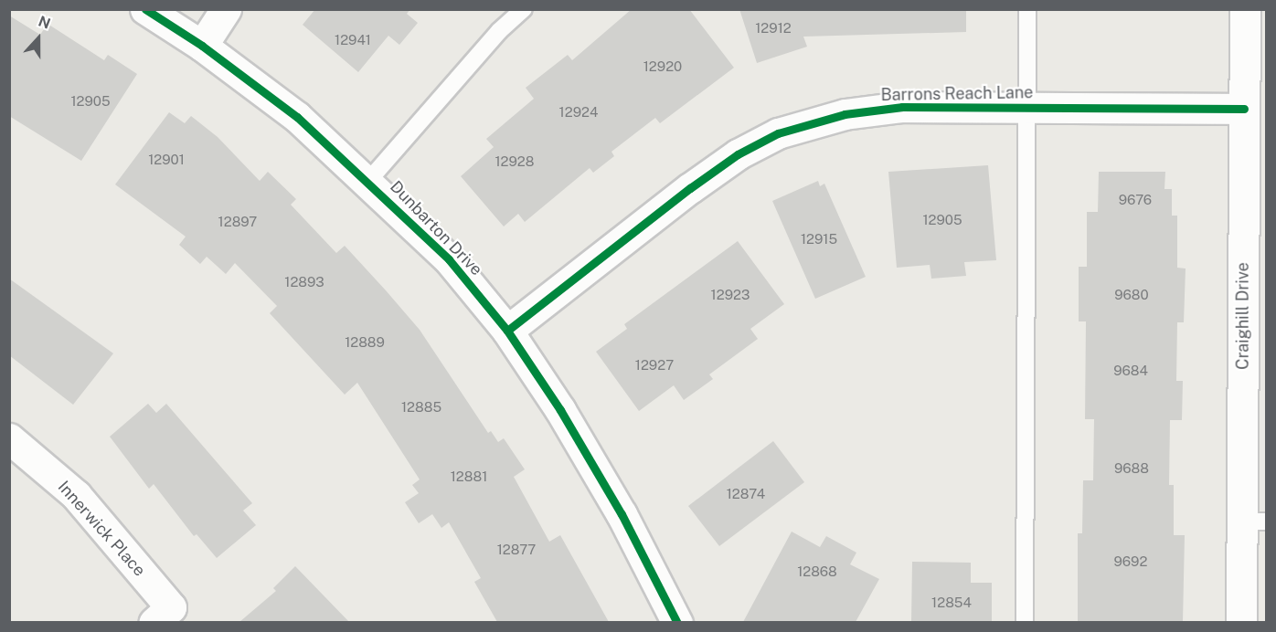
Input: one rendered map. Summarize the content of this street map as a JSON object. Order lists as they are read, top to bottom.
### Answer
{
  "streets": {
    "street": [
      "Barrons Reach Lane",
      "Dunbarton Drive",
      "Craighill Drive",
      "Innerwick Place"
    ]
  },
  "crossings": [
    ["Barrons Reach Lane", "Dunbarton Drive"],
    ["Barrons Reach Lane", "Craighill Drive"]
  ],
  "house_numbers": [
    "12912",
    "12941",
    "12920",
    "12905",
    "12924",
    "12901",
    "12928",
    "9676",
    "12905",
    "12897",
    "12915",
    "12893",
    "12923",
    "9680",
    "12889",
    "12927",
    "9684",
    "12885",
    "9688",
    "12881",
    "12874",
    "12877",
    "9692",
    "12868",
    "12854"
  ],
  "north": "top"
}
